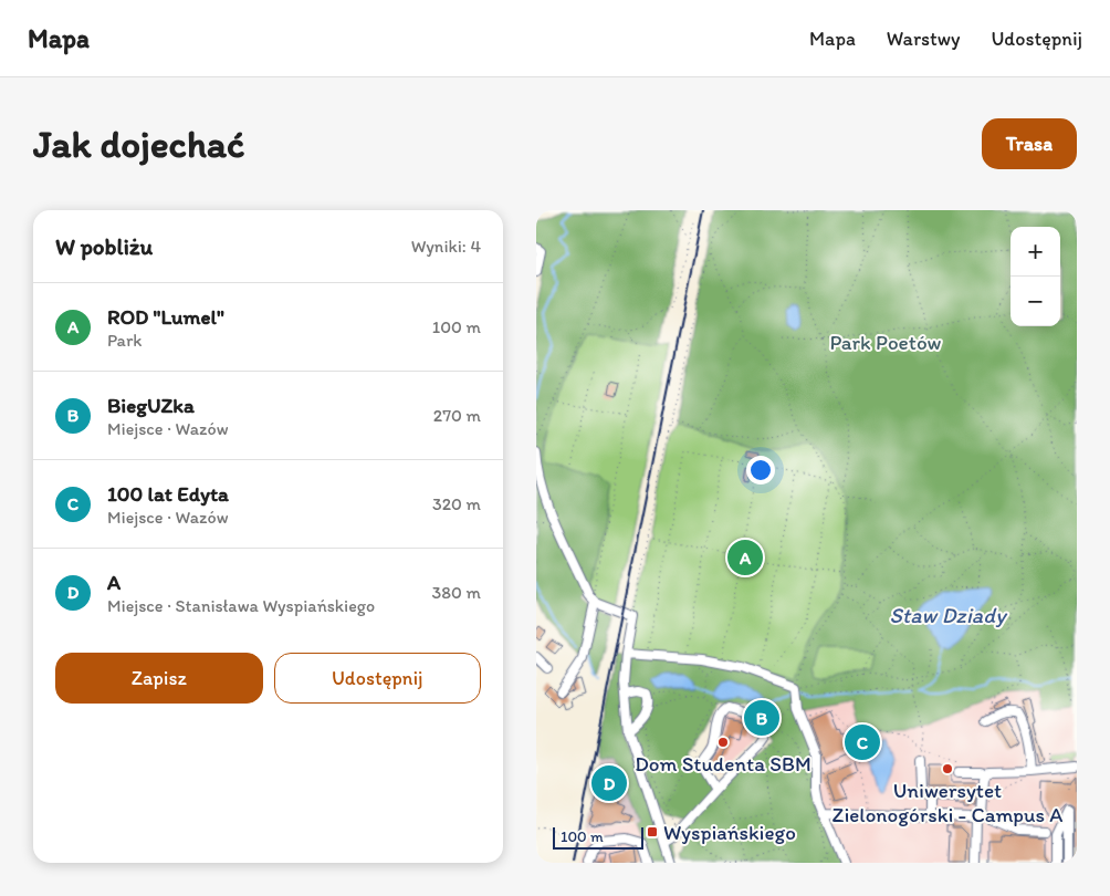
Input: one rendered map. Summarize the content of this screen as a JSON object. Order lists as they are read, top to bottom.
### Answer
{
  "water": ["Staw Dziady"],
  "parks": ["Park Poetów"],
  "places": {
    "other": ["Dom Studenta SBM", "Uniwersytet Zielonogórski - Campus A"],
    "transit": ["Wyspiańskiego"]
  },
  "scale_bar": "100 m",
  "page": {
    "header": "Mapa",
    "nav": ["Mapa", "Warstwy", "Udostępnij"],
    "buttons": [
      "Trasa",
      ["Zapisz", "Udostępnij"]
    ],
    "title": "Jak dojechać",
    "heading": ["W pobliżu", "Wyniki: 4"],
    "map_buttons": ["+", "−"],
    "list": [
      {
        "mark": "A",
        "name": "ROD \"Lumel\"",
        "note": "Park",
        "value": "100 m"
      },
      {
        "mark": "B",
        "name": "BiegUZka",
        "note": "Miejsce · Wazów",
        "value": "270 m"
      },
      {
        "mark": "C",
        "name": "100 lat Edyta",
        "note": "Miejsce · Wazów",
        "value": "320 m"
      },
      {
        "mark": "D",
        "name": "A",
        "note": "Miejsce · Stanisława Wyspiańskiego",
        "value": "380 m"
      }
    ],
    "pins": [
      "A",
      "B",
      "C",
      "D"
    ],
    "scale": "100 m"
  }
}
